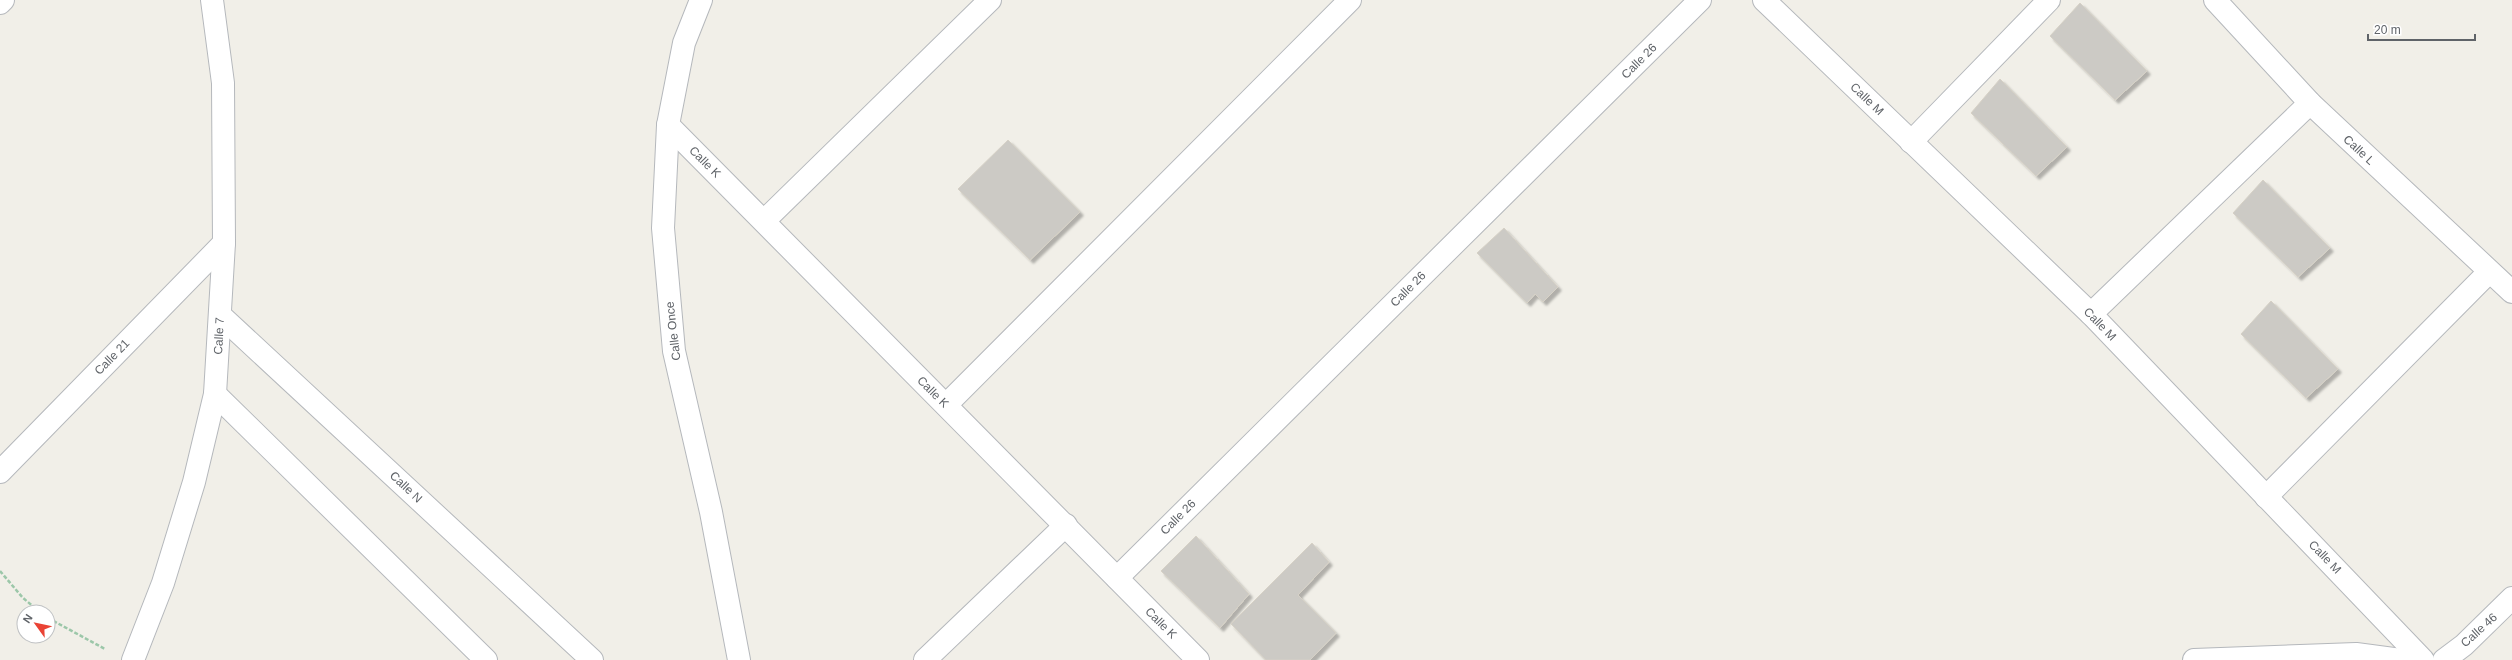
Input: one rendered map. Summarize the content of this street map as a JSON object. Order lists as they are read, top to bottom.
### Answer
{
  "streets": {
    "street": [
      "Calle 26",
      "Calle M",
      "Calle L",
      "Calle K",
      "Calle Once",
      "Calle 7",
      "Calle 21",
      "Calle N",
      "Calle 46"
    ]
  },
  "crossings": [
    ["Calle 26", "Calle K"],
    ["Calle K", "Calle Once"],
    ["Calle 7", "Calle 21"],
    ["Calle 7", "Calle N"]
  ],
  "scale_bar": "20 m",
  "north": "top left"
}
